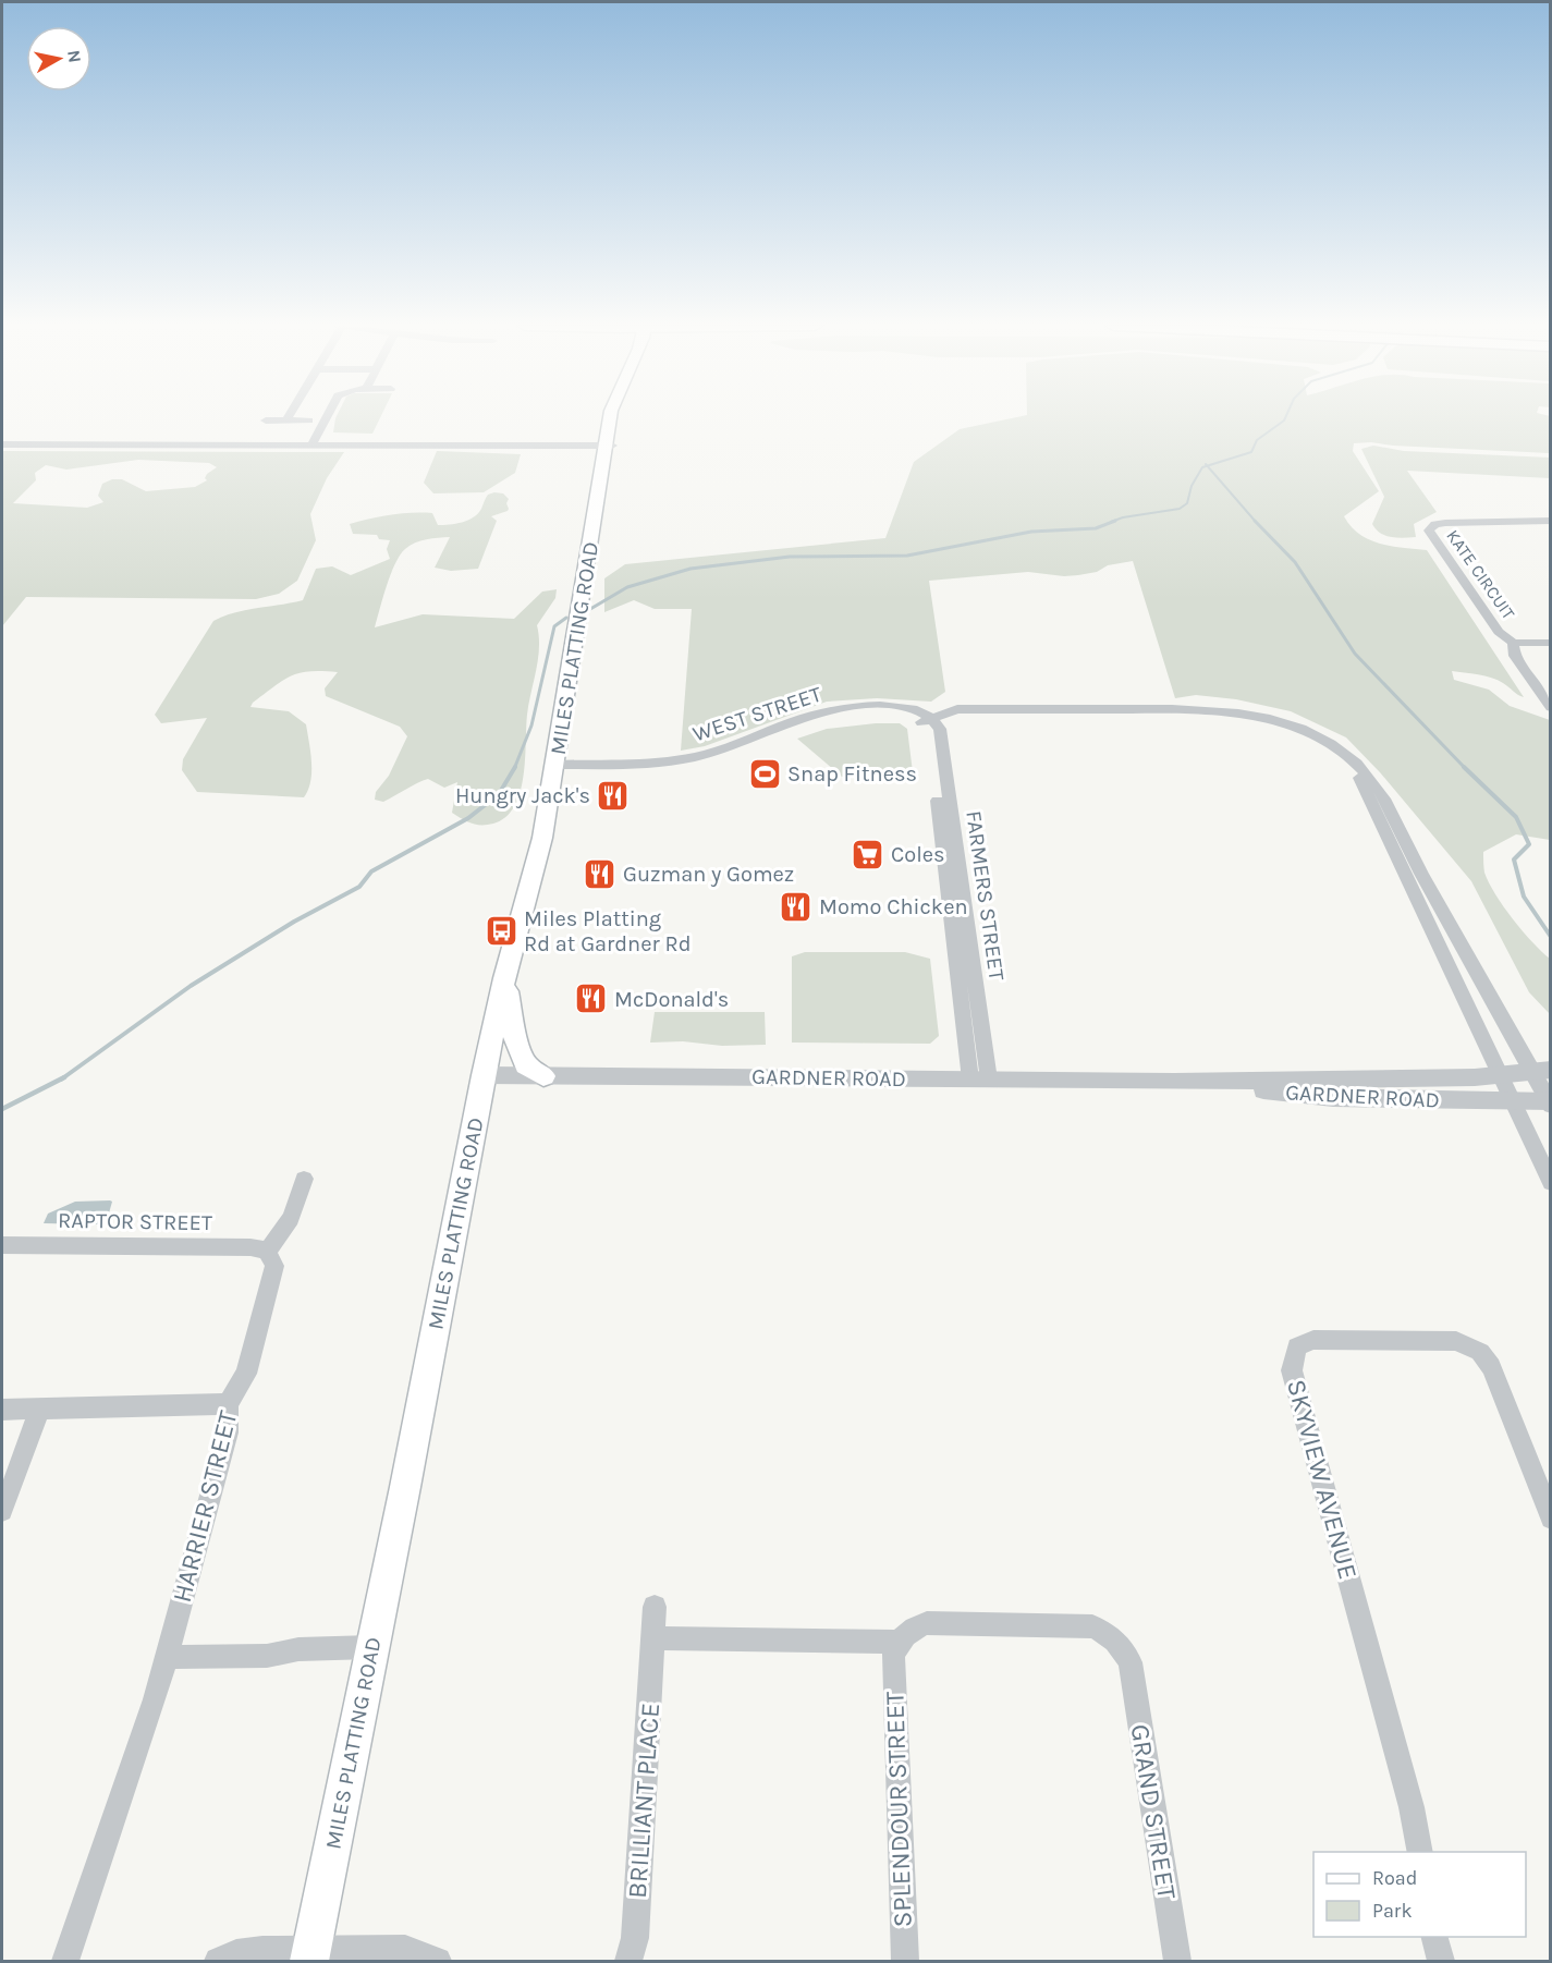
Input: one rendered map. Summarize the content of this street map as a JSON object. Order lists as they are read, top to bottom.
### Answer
{
  "streets": {
    "main road": ["MILES PLATTING ROAD"],
    "street": [
      "KATE CIRCUIT",
      "WEST STREET",
      "FARMERS STREET",
      "GARDNER ROAD",
      "RAPTOR STREET",
      "SKYVIEW AVENUE",
      "HARRIER STREET",
      "BRILLIANT PLACE",
      "SPLENDOUR STREET",
      "GRAND STREET"
    ]
  },
  "crossings": [
    ["MILES PLATTING ROAD", "WEST STREET"],
    ["MILES PLATTING ROAD", "GARDNER ROAD"],
    ["WEST STREET", "FARMERS STREET"],
    ["FARMERS STREET", "GARDNER ROAD"],
    ["RAPTOR STREET", "HARRIER STREET"],
    ["SPLENDOUR STREET", "GRAND STREET"]
  ],
  "places": {
    "sports": ["Snap Fitness"],
    "restaurant": [
      "Hungry Jack's",
      "Guzman y Gomez",
      "Momo Chicken",
      "McDonald's"
    ],
    "supermarket": ["Coles"],
    "bus stop": ["Miles Platting Rd at Gardner Rd"]
  },
  "legend": ["Road", "Park"],
  "north": "right"
}
